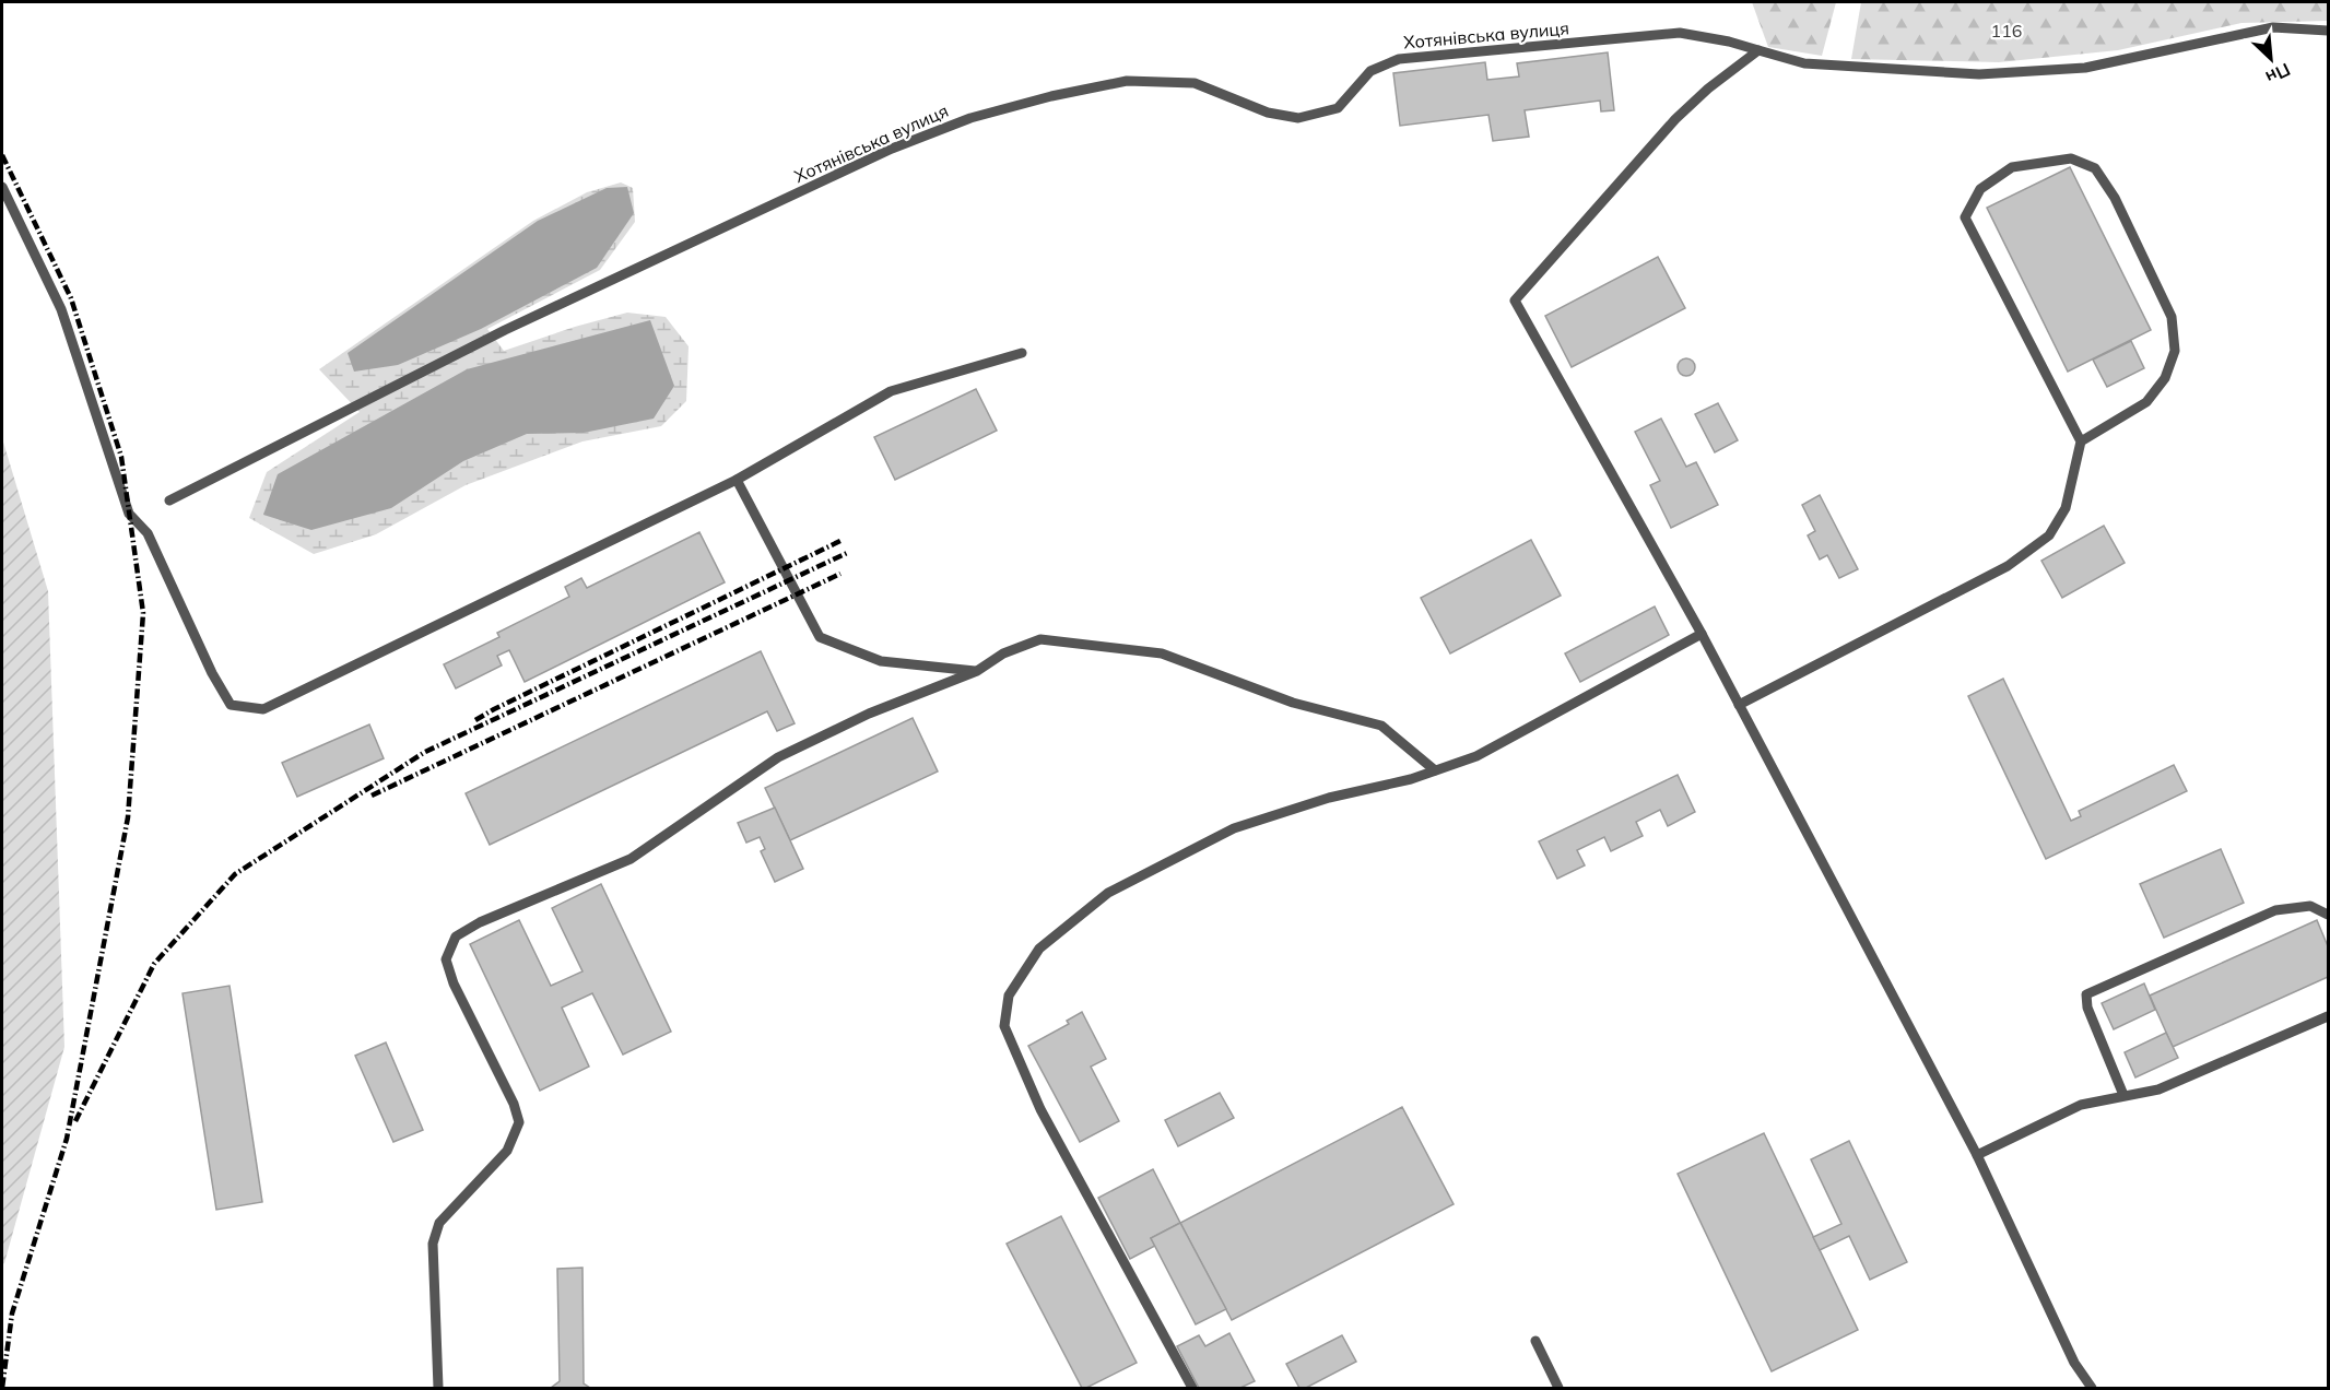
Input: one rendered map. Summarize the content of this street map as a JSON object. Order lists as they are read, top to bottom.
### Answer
{
  "streets": {
    "lane": ["Хотянівська вулиця"]
  },
  "parks": ["116"],
  "north": "bottom right"
}
